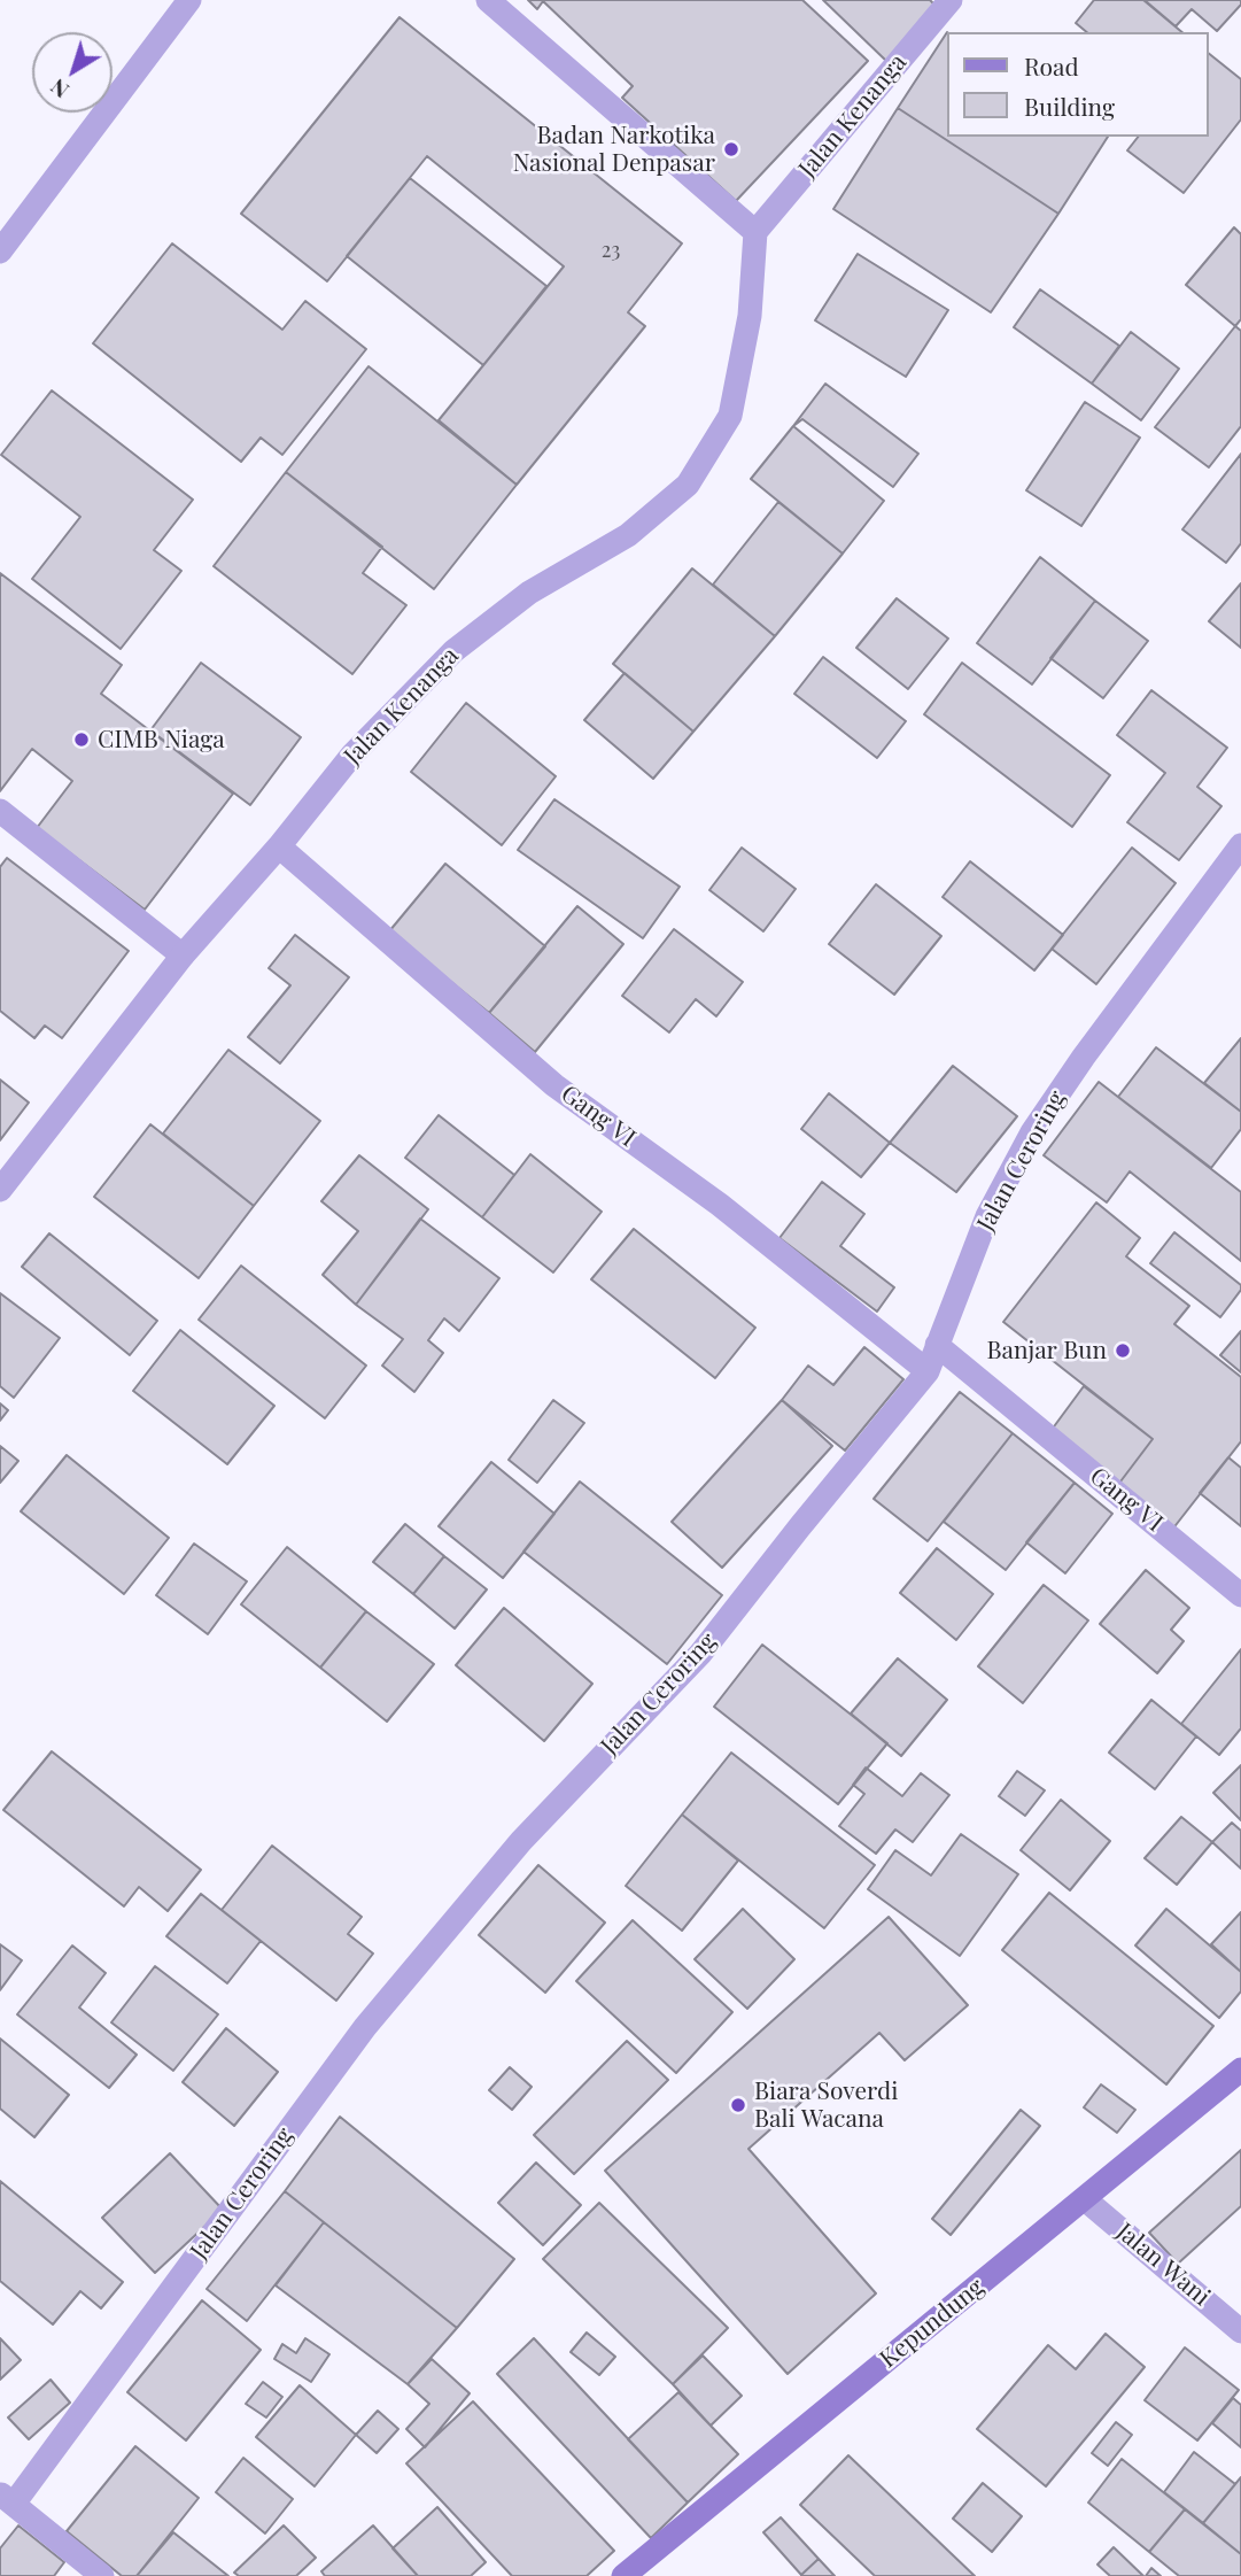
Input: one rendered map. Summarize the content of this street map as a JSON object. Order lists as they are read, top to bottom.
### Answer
{
  "streets": {
    "main road": ["Kepundung"],
    "street": [
      "Jalan Kenanga",
      "Gang VI",
      "Jalan Ceroring",
      "Jalan Wani"
    ]
  },
  "crossings": [
    ["Jalan Kenanga", "Gang VI"],
    ["Gang VI", "Jalan Ceroring"],
    ["Jalan Wani", "Kepundung"]
  ],
  "places": [
    "Badan Narkotika Nasional Denpasar",
    "CIMB Niaga",
    "Banjar Bun",
    "Biara Soverdi Bali Wacana"
  ],
  "house_numbers": ["23"],
  "legend": ["Road", "Building"],
  "north": "bottom left"
}
